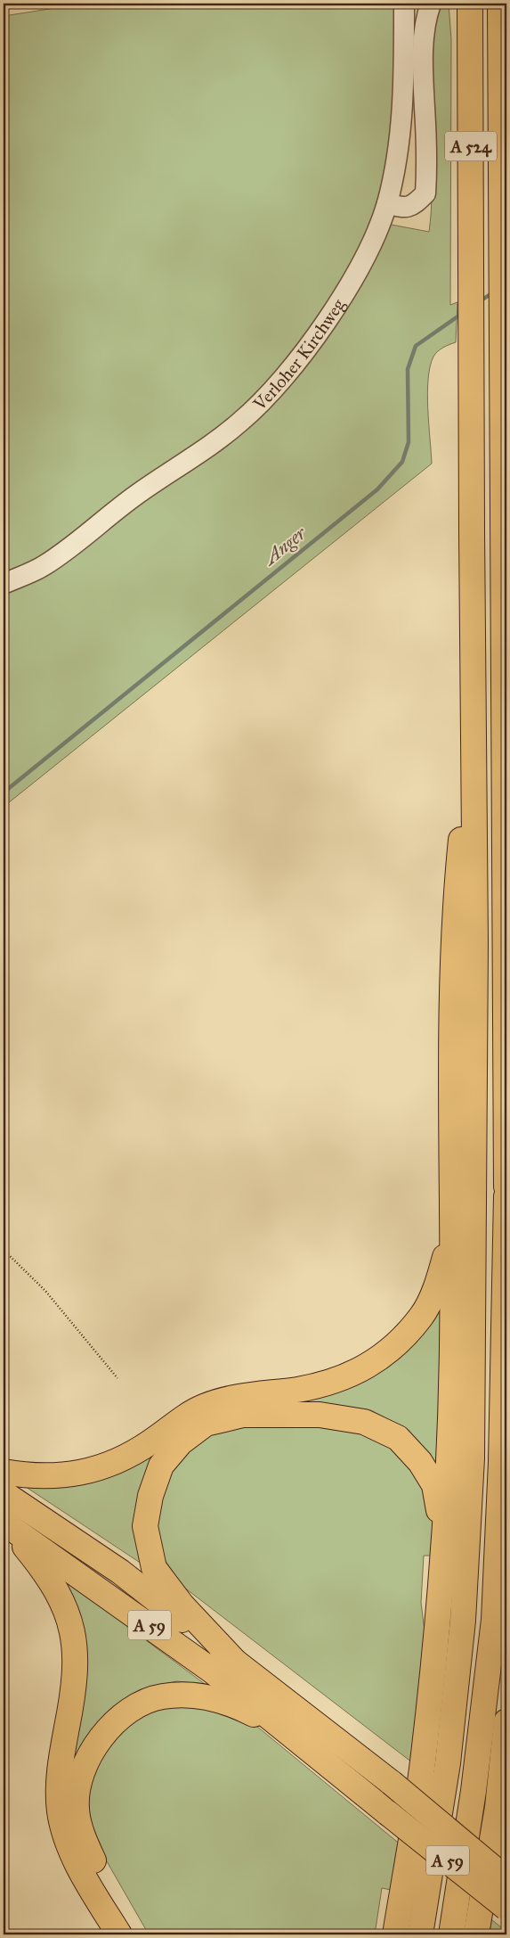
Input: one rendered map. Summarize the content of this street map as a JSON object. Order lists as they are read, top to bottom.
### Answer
{
  "streets": {
    "highway": ["A 524", "A 59"],
    "street": ["Verloher Kirchweg"]
  },
  "water": ["Anger"]
}
